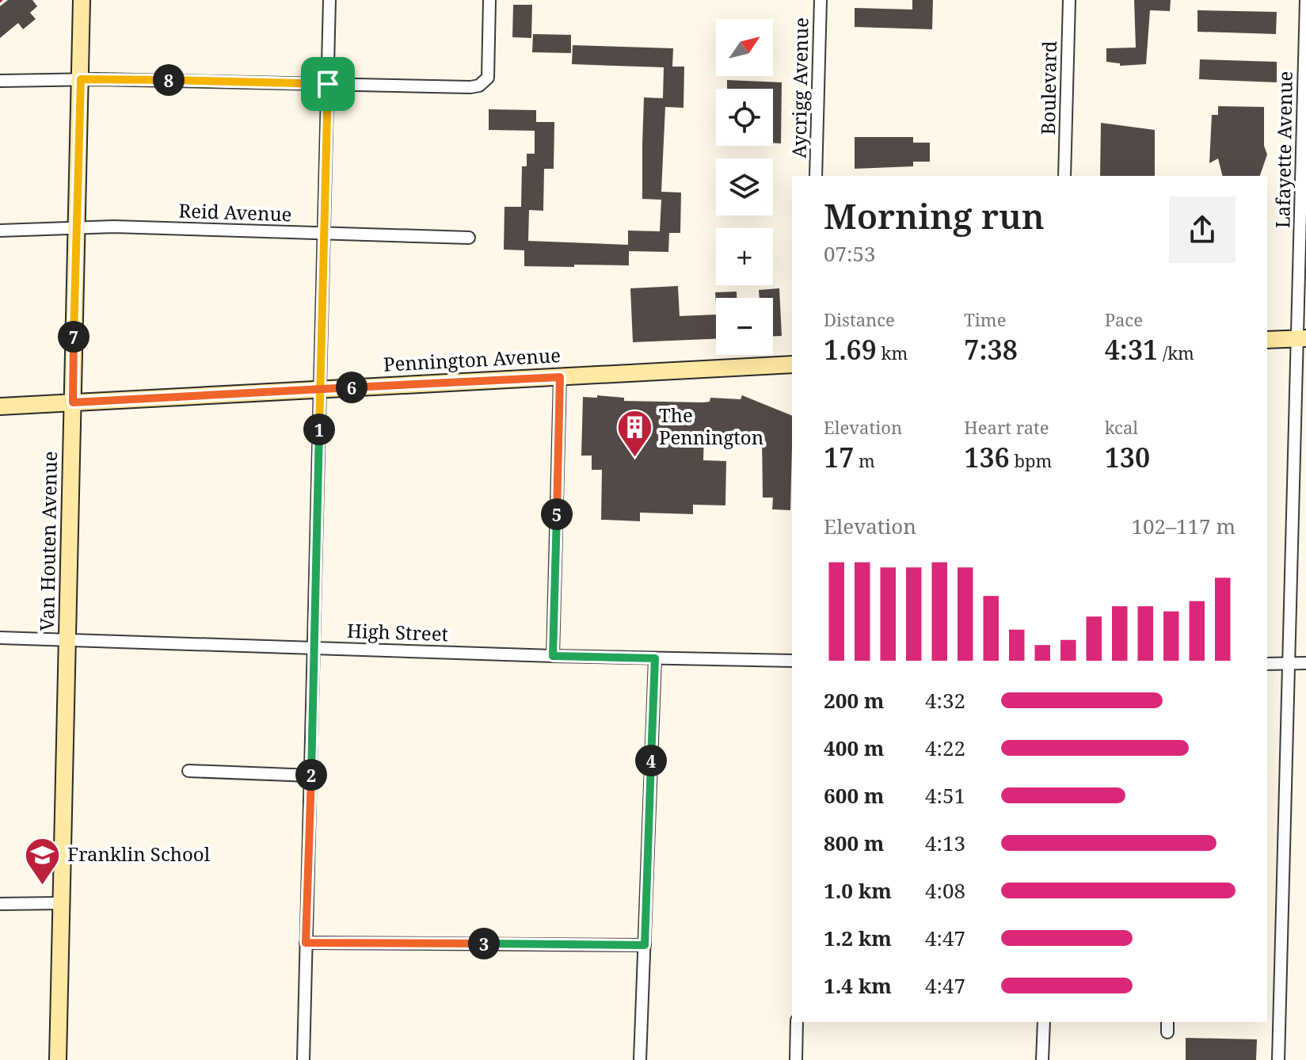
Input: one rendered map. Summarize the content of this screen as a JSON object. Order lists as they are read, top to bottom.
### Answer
{
  "streets": {
    "main road": ["Pennington Avenue", "Van Houten Avenue"],
    "street": [
      "Aycrigg Avenue",
      "Boulevard",
      "Lafayette Avenue",
      "Reid Avenue",
      "High Street"
    ]
  },
  "crossings": [
    ["Reid Avenue", "Van Houten Avenue"],
    ["Pennington Avenue", "Van Houten Avenue"],
    ["Van Houten Avenue", "High Street"]
  ],
  "places": {
    "building": ["The Pennington"],
    "school or university": ["Franklin School"]
  },
  "north": "top right",
  "page": {
    "map_buttons": ["+", "−"],
    "pins": [
      "8",
      "7",
      "6",
      "1",
      "5",
      "4",
      "2",
      "3"
    ],
    "heading": ["Morning run", "07:53"],
    "stats": [
      ["Distance", "1.69 km"],
      ["Time", "7:38"],
      ["Pace", "4:31 /km"],
      ["Elevation", "17 m"],
      ["Heart rate", "136 bpm"],
      ["kcal", "130"]
    ],
    "chart": ["Elevation", "102–117 m"],
    "list": [
      {
        "name": "200 m",
        "note": "4:32"
      },
      {
        "name": "400 m",
        "note": "4:22"
      },
      {
        "name": "600 m",
        "note": "4:51"
      },
      {
        "name": "800 m",
        "note": "4:13"
      },
      {
        "name": "1.0 km",
        "note": "4:08"
      },
      {
        "name": "1.2 km",
        "note": "4:47"
      },
      {
        "name": "1.4 km",
        "note": "4:47"
      }
    ]
  }
}
